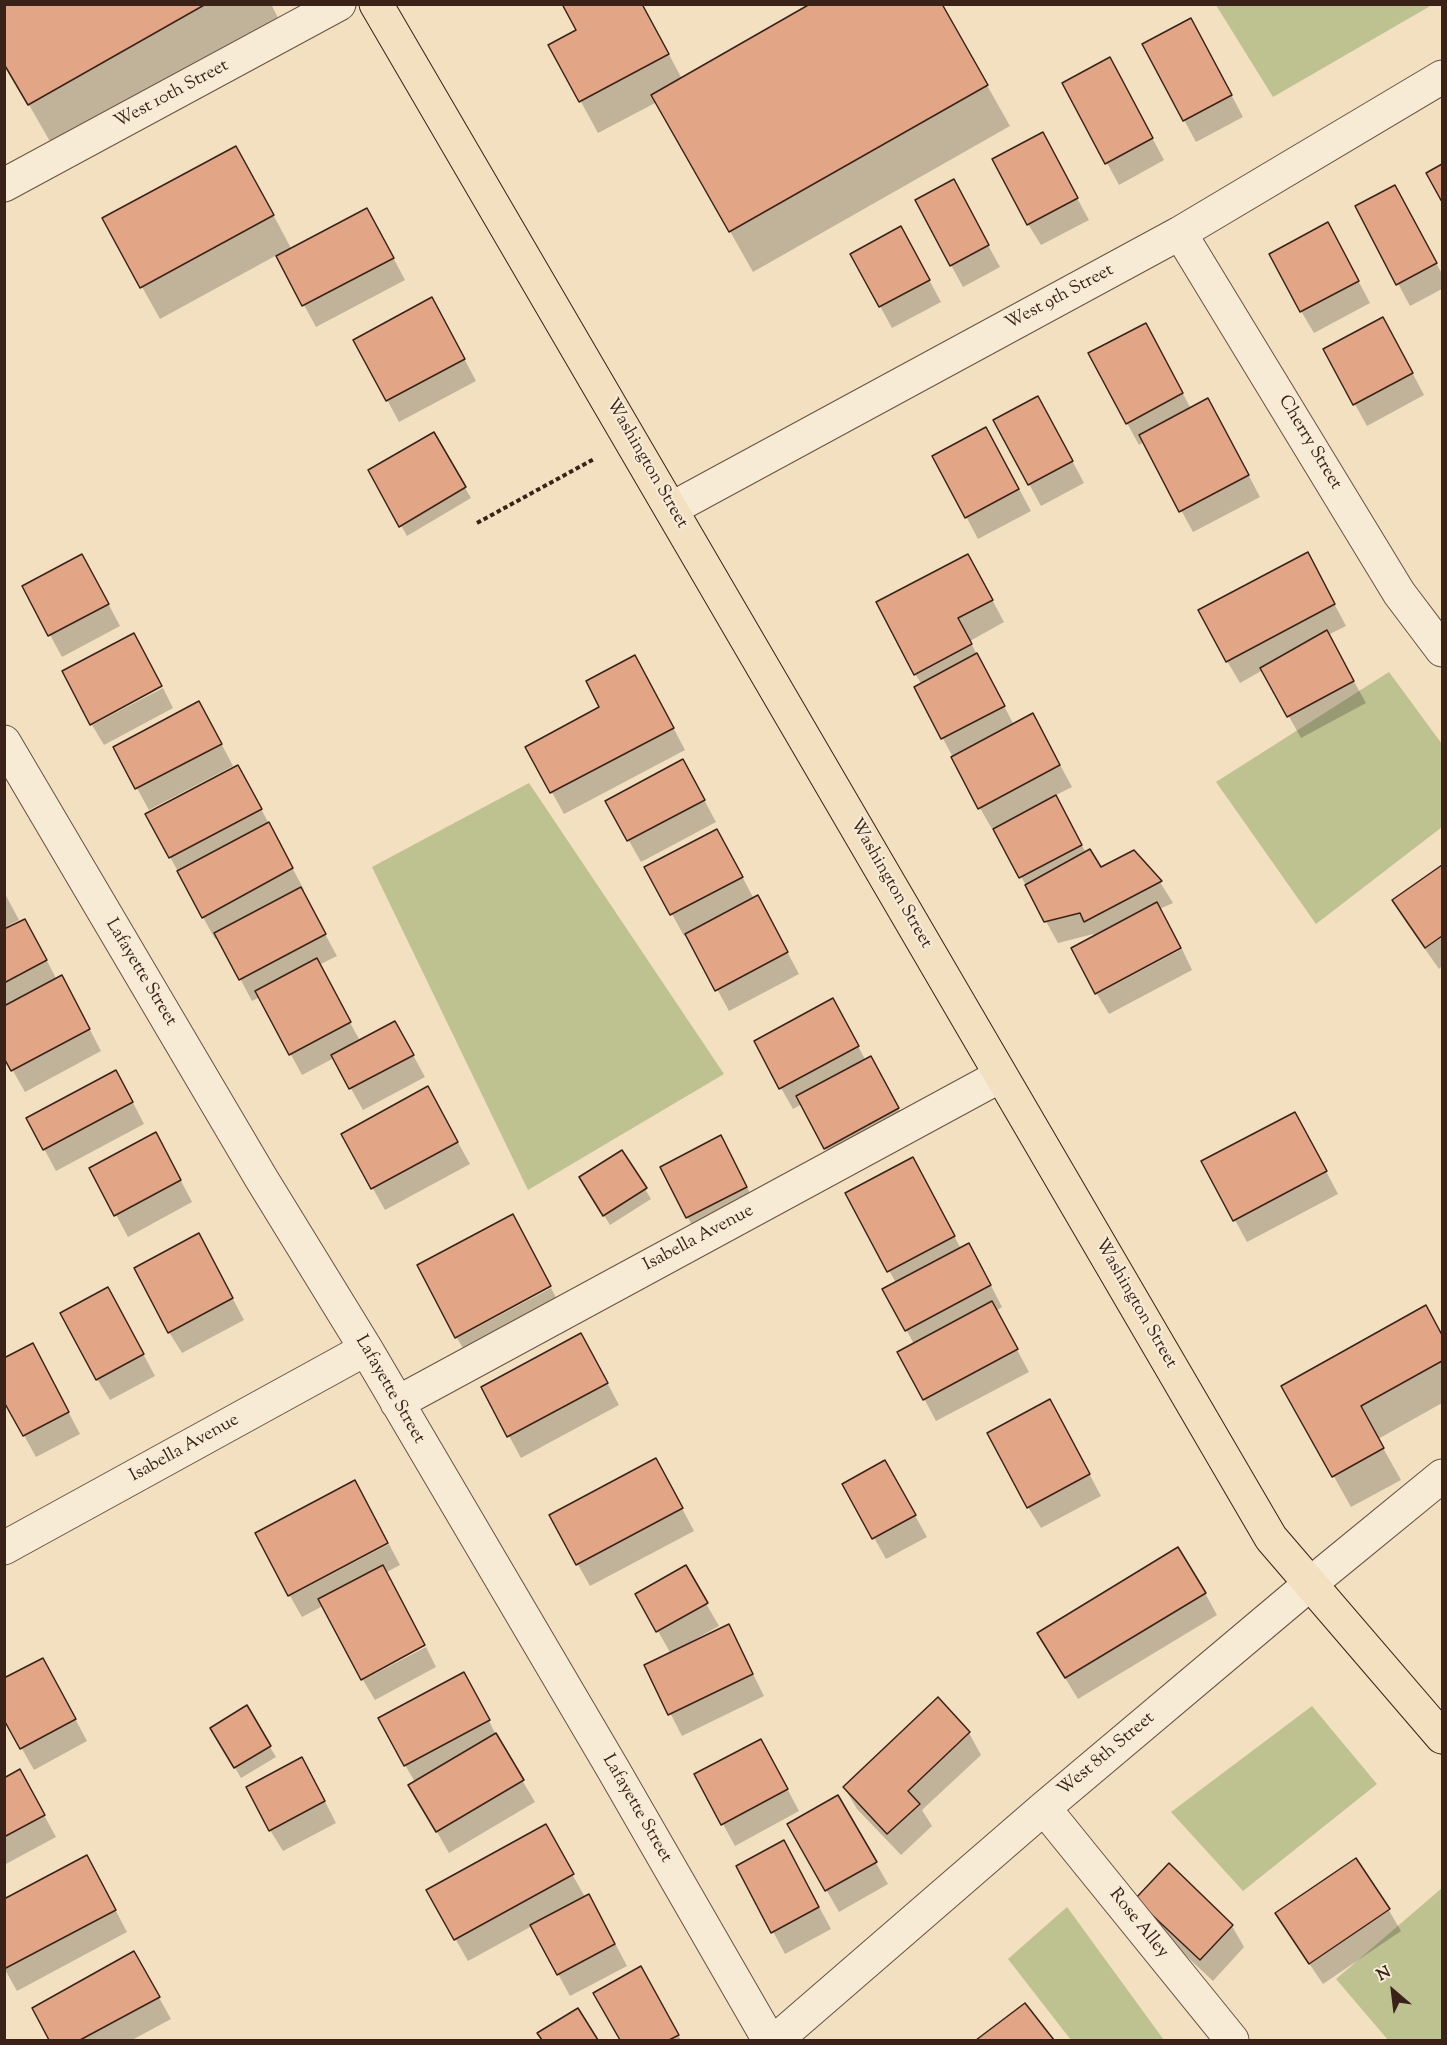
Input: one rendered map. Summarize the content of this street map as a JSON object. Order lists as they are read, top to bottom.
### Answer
{
  "streets": {
    "main road": ["Washington Street"],
    "street": [
      "West 10th Street",
      "West 9th Street",
      "Cherry Street",
      "Lafayette Street",
      "Isabella Avenue",
      "West 8th Street",
      "Rose Alley"
    ]
  },
  "crossings": [
    ["West 9th Street", "Cherry Street"],
    ["West 9th Street", "Washington Street"],
    ["Washington Street", "Isabella Avenue"],
    ["Washington Street", "West 8th Street"],
    ["Lafayette Street", "Isabella Avenue"],
    ["West 8th Street", "Rose Alley"]
  ],
  "north": "top left"
}
